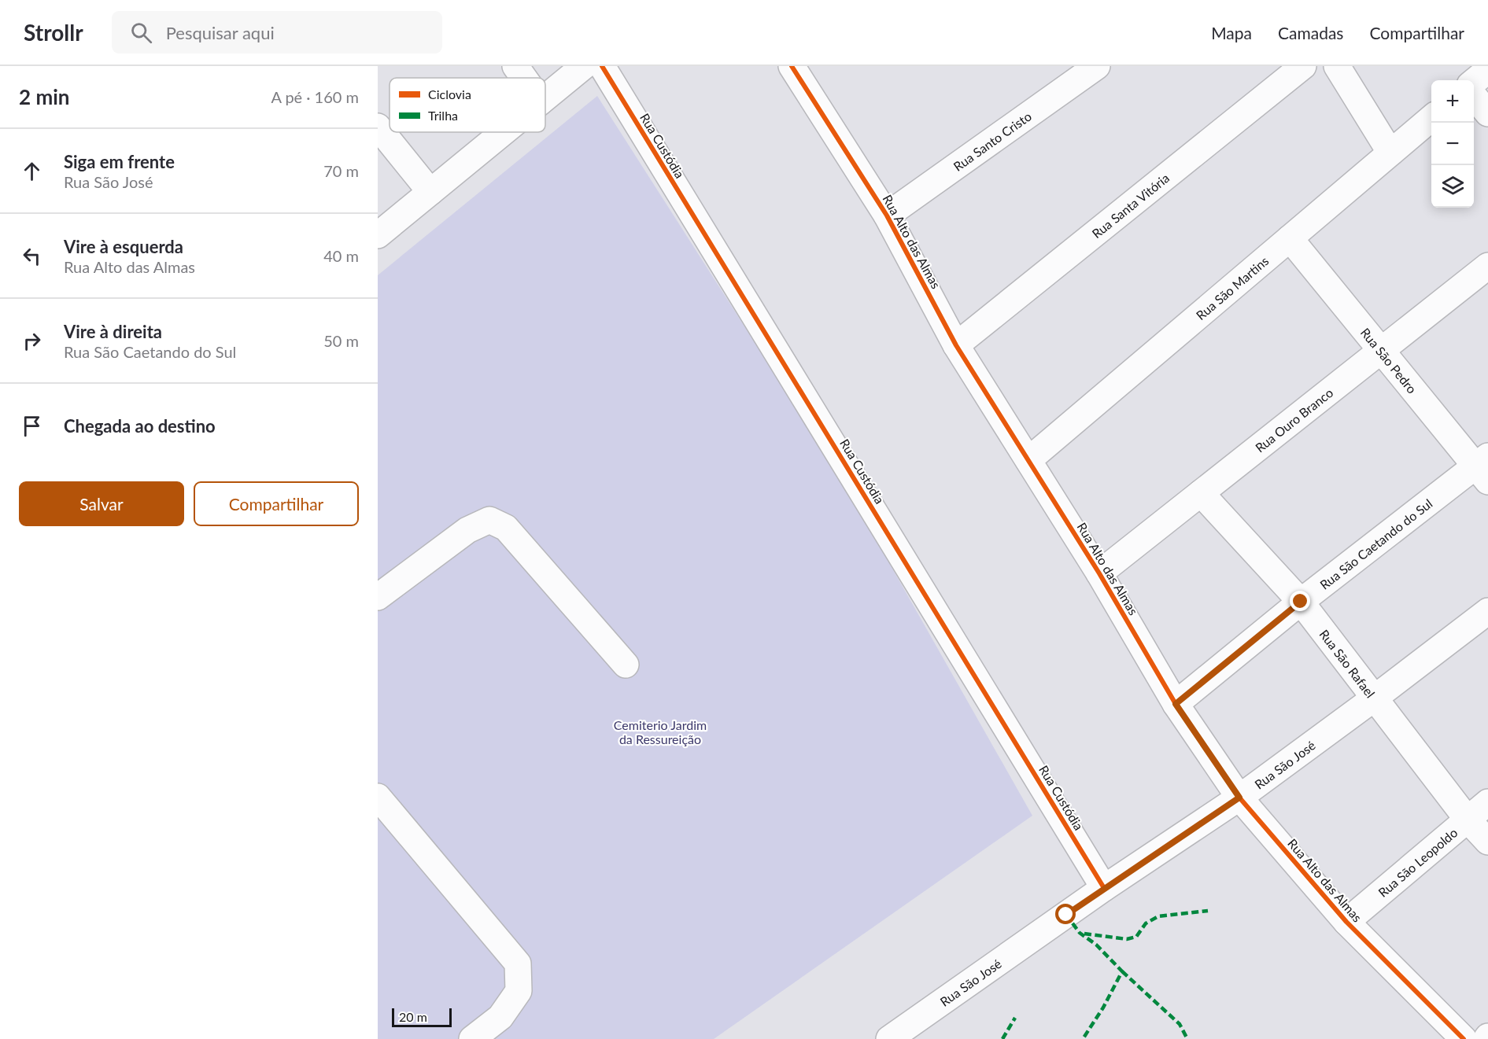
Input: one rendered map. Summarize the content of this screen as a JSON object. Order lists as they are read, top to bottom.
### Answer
{
  "streets": {
    "street": [
      "Rua Santo Cristo",
      "Rua Custódia",
      "Rua Santa Vitória",
      "Rua Alto das Almas",
      "Rua São Martins",
      "Rua São Pedro",
      "Rua Ouro Branco",
      "Rua São Caetando do Sul",
      "Rua São Rafael",
      "Rua São José",
      "Rua São Leopoldo"
    ]
  },
  "crossings": [
    ["Rua Santo Cristo", "Rua Alto das Almas"],
    ["Rua Custódia", "Rua São José"],
    ["Rua Santa Vitória", "Rua Alto das Almas"],
    ["Rua Alto das Almas", "Rua São Martins"],
    ["Rua Alto das Almas", "Rua Ouro Branco"],
    ["Rua Alto das Almas", "Rua São Caetando do Sul"],
    ["Rua Alto das Almas", "Rua São José"],
    ["Rua Alto das Almas", "Rua São Leopoldo"],
    ["Rua São Martins", "Rua São Pedro"],
    ["Rua São Pedro", "Rua Ouro Branco"],
    ["Rua São Pedro", "Rua São Caetando do Sul"],
    ["Rua Ouro Branco", "Rua São Rafael"],
    ["Rua São Caetando do Sul", "Rua São Rafael"],
    ["Rua São Rafael", "Rua São José"],
    ["Rua São Rafael", "Rua São Leopoldo"]
  ],
  "parks": ["Cemiterio Jardim da Ressureição"],
  "legend": ["Ciclovia", "Trilha"],
  "scale_bar": "20 m",
  "page": {
    "header": "Strollr",
    "search": "Pesquisar aqui",
    "nav": ["Mapa", "Camadas", "Compartilhar"],
    "heading": ["2 min", "A pé · 160 m"],
    "map_buttons": ["+", "−"],
    "list": [
      ["Siga em frente", "Rua São José", "70 m"],
      ["Vire à esquerda", "Rua Alto das Almas", "40 m"],
      ["Vire à direita", "Rua São Caetando do Sul", "50 m"],
      "Chegada ao destino"
    ],
    "buttons": ["Salvar", "Compartilhar"],
    "scale": "20 m"
  }
}
